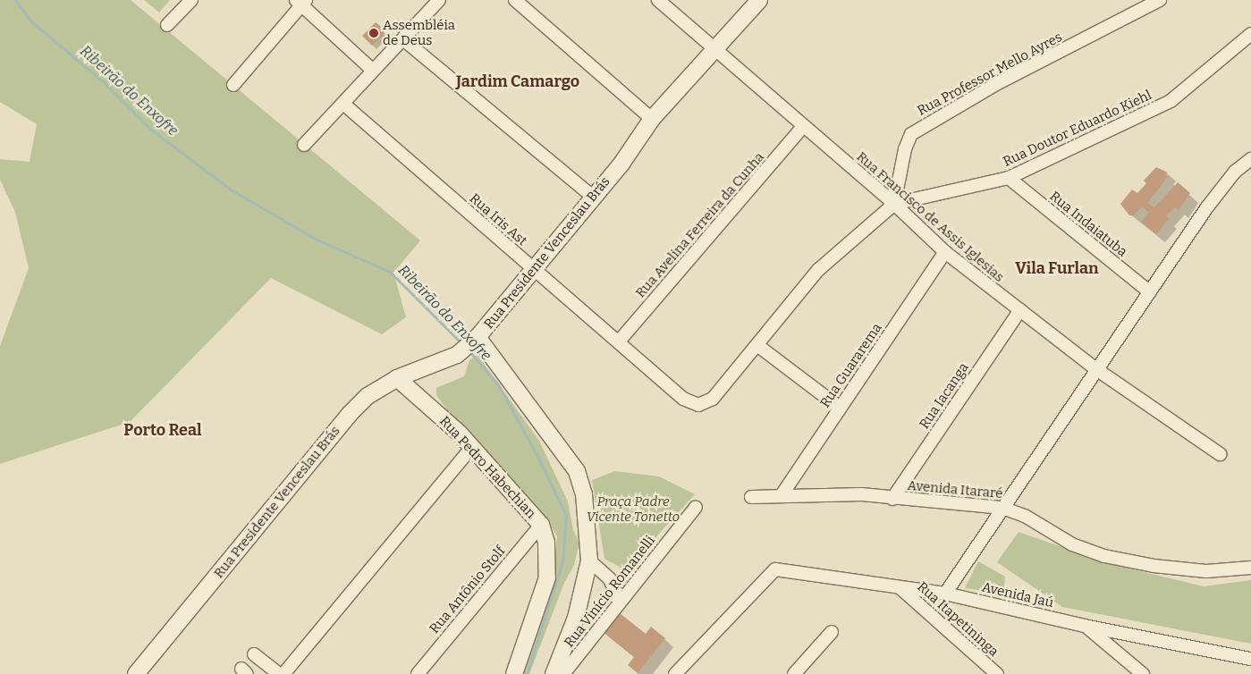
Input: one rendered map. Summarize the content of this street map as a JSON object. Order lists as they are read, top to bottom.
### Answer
{
  "streets": {
    "street": [
      "Rua Professor Mello Ayres",
      "Rua Doutor Eduardo Kiehl",
      "Rua Francisco de Assis Iglesias",
      "Rua Iris Ast",
      "Rua Indaiatuba",
      "Rua Avelina Ferreira da Cunha",
      "Rua Presidente Venceslau Brás",
      "Rua Guararema",
      "Rua Iacanga",
      "Rua Pedro Habechian",
      "Avenida Itararé",
      "Rua Antônio Stolf",
      "Rua Vinício Romanelli",
      "Avenida Jaú",
      "Rua Itapetininga"
    ]
  },
  "crossings": [
    ["Rua Professor Mello Ayres", "Rua Doutor Eduardo Kiehl"],
    ["Rua Professor Mello Ayres", "Rua Francisco de Assis Iglesias"],
    ["Rua Doutor Eduardo Kiehl", "Rua Francisco de Assis Iglesias"],
    ["Rua Doutor Eduardo Kiehl", "Rua Indaiatuba"],
    ["Rua Francisco de Assis Iglesias", "Rua Avelina Ferreira da Cunha"],
    ["Rua Francisco de Assis Iglesias", "Rua Presidente Venceslau Brás"],
    ["Rua Francisco de Assis Iglesias", "Rua Guararema"],
    ["Rua Francisco de Assis Iglesias", "Rua Iacanga"],
    ["Rua Iris Ast", "Rua Avelina Ferreira da Cunha"],
    ["Rua Iris Ast", "Rua Presidente Venceslau Brás"],
    ["Rua Presidente Venceslau Brás", "Rua Pedro Habechian"],
    ["Rua Guararema", "Avenida Itararé"],
    ["Rua Iacanga", "Avenida Itararé"],
    ["Rua Pedro Habechian", "Rua Antônio Stolf"],
    ["Avenida Jaú", "Rua Itapetininga"]
  ],
  "districts": ["Jardim Camargo", "Vila Furlan", "Porto Real"],
  "water": ["Ribeirão do Enxofre"],
  "parks": ["Praça Padre Vicente Tonetto"],
  "places": ["Assembléia de Deus"]
}
